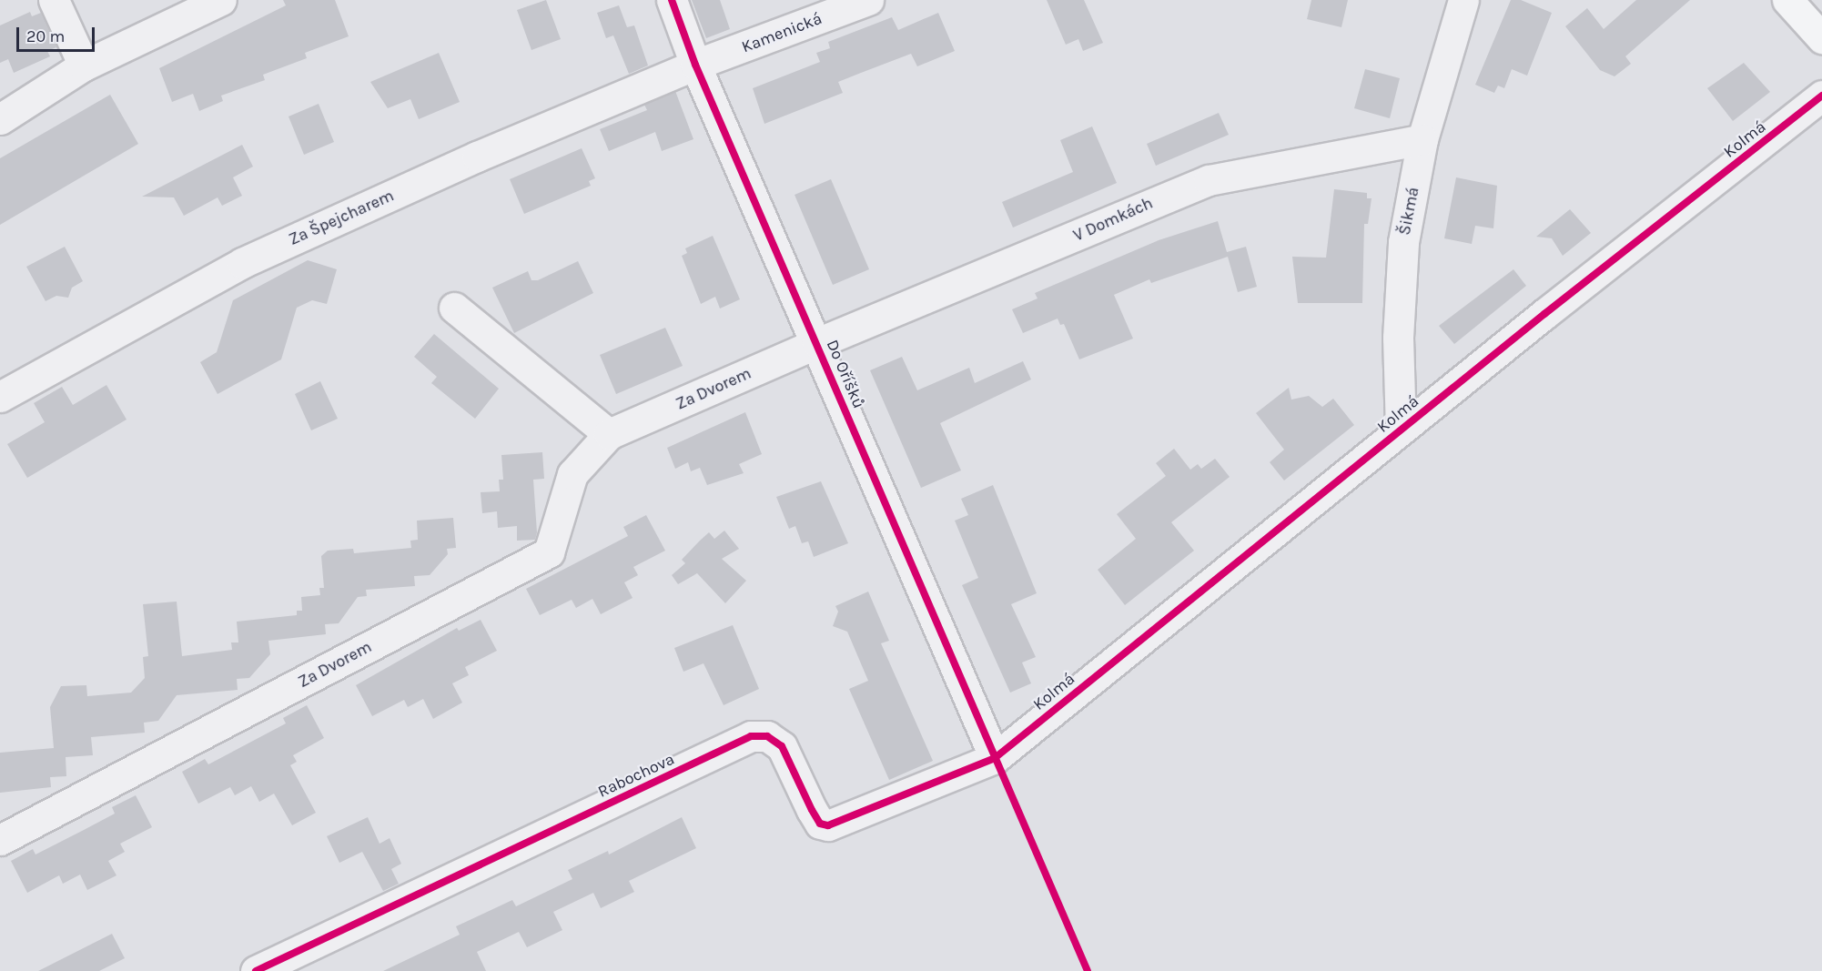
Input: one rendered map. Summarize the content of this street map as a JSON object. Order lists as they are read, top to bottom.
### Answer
{
  "streets": {
    "street": [
      "Kamenická",
      "Kolmá",
      "Šikmá",
      "Za Špejcharem",
      "V Domkách",
      "Do Oříšků",
      "Za Dvorem",
      "Rabochova"
    ]
  },
  "crossings": [
    ["Kamenická", "Za Špejcharem"],
    ["Kamenická", "Do Oříšků"],
    ["Kolmá", "Šikmá"],
    ["Kolmá", "Do Oříšků"],
    ["Kolmá", "Rabochova"],
    ["Šikmá", "V Domkách"],
    ["Za Špejcharem", "Do Oříšků"],
    ["V Domkách", "Do Oříšků"],
    ["V Domkách", "Za Dvorem"],
    ["Do Oříšků", "Za Dvorem"],
    ["Do Oříšků", "Rabochova"]
  ],
  "scale_bar": "20 m"
}
